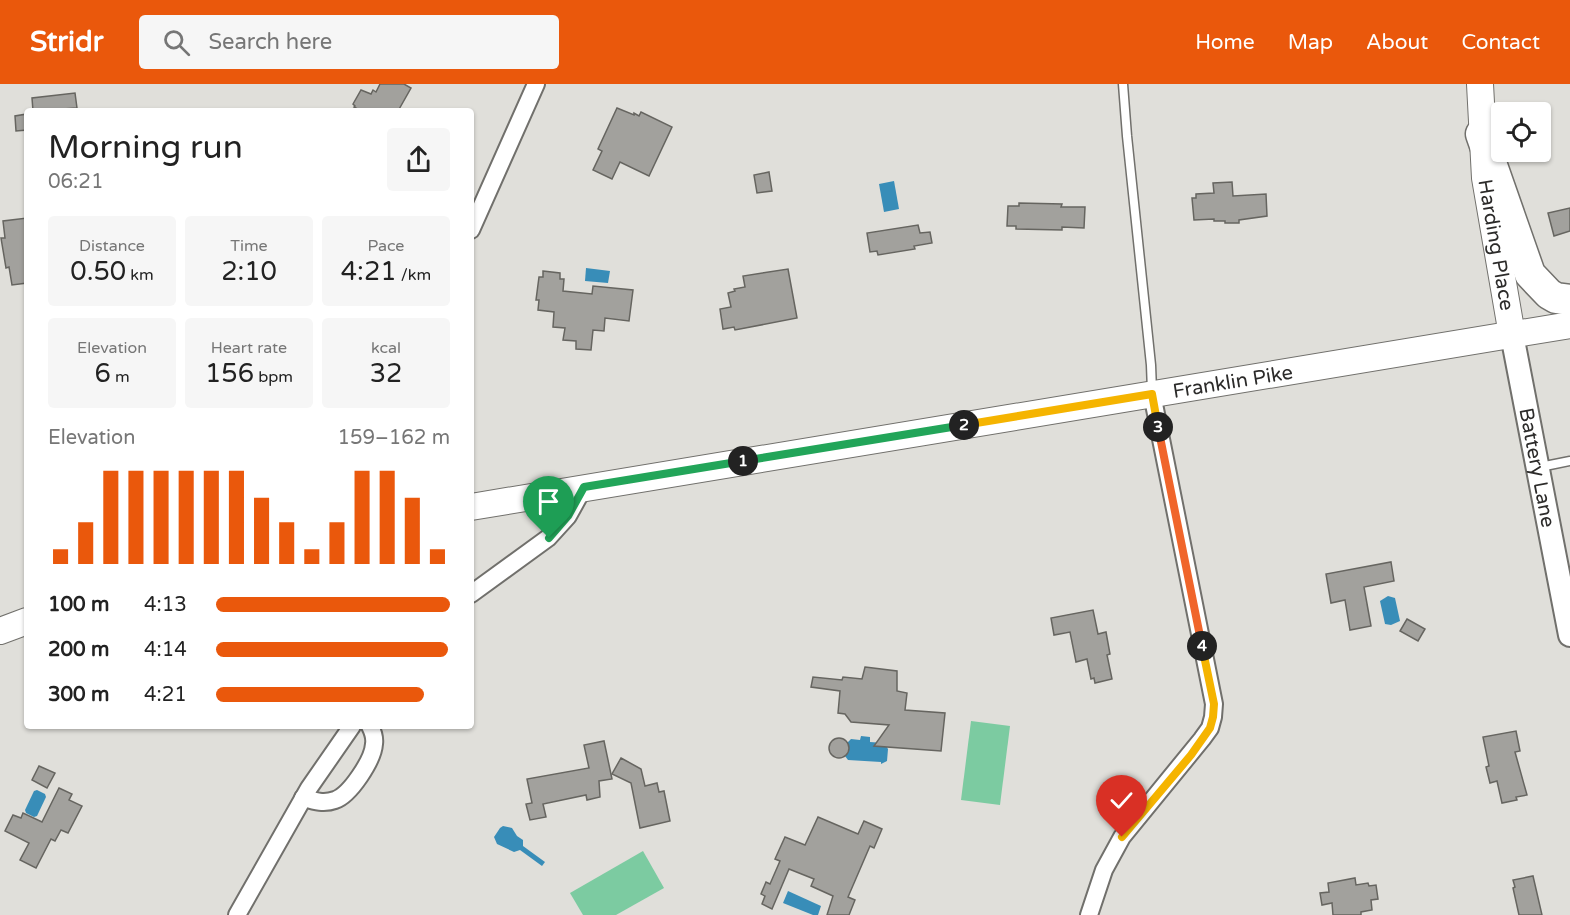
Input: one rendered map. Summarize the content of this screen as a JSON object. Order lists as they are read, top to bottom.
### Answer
{
  "streets": {
    "main road": ["Harding Place", "Franklin Pike", "Battery Lane"]
  },
  "crossings": [
    ["Harding Place", "Franklin Pike"],
    ["Harding Place", "Battery Lane"],
    ["Franklin Pike", "Battery Lane"]
  ],
  "page": {
    "header": "Stridr",
    "search": "Search here",
    "nav": [
      "Home",
      "Map",
      "About",
      "Contact"
    ],
    "heading": ["Morning run", "06:21"],
    "stats": [
      ["Distance", "0.50 km"],
      ["Time", "2:10"],
      ["Pace", "4:21 /km"],
      ["Elevation", "6 m"],
      ["Heart rate", "156 bpm"],
      ["kcal", "32"]
    ],
    "pins": [
      "2",
      "3",
      "1",
      "4"
    ],
    "chart": ["Elevation", "159–162 m"],
    "list": [
      {
        "name": "100 m",
        "note": "4:13"
      },
      {
        "name": "200 m",
        "note": "4:14"
      },
      {
        "name": "300 m",
        "note": "4:21"
      }
    ]
  }
}
